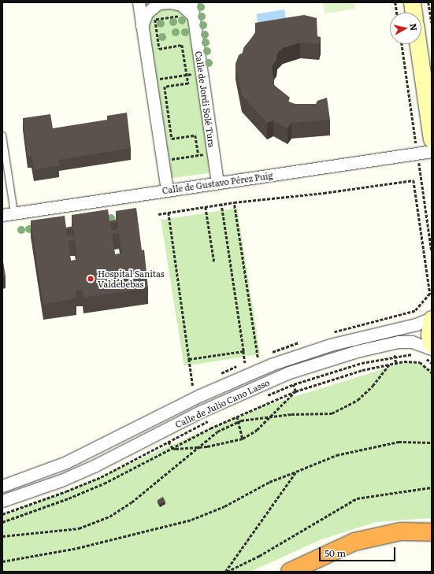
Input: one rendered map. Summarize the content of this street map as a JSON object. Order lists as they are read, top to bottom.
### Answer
{
  "streets": {
    "street": ["Calle de Jordi Solé Tura", "Calle de Gustavo Pérez Puig", "Calle de Julio Cano Lasso"]
  },
  "crossings": [
    ["Calle de Jordi Solé Tura", "Calle de Gustavo Pérez Puig"]
  ],
  "places": ["Hospital Sanitas Valdebebas"],
  "scale_bar": "50 m",
  "north": "right"
}
